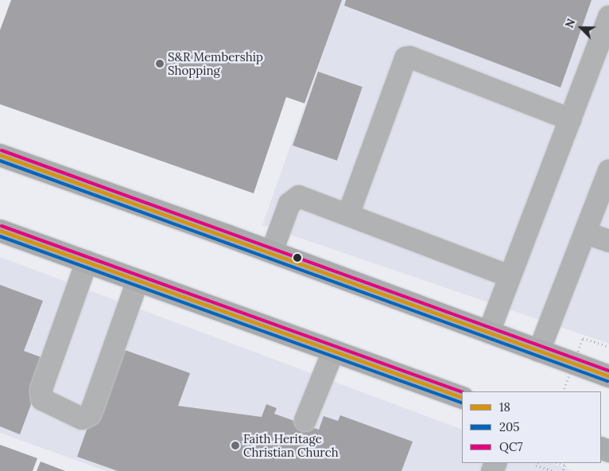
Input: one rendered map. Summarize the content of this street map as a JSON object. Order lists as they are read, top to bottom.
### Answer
{
  "places": ["S&R Membership Shopping", "Faith Heritage Christian Church"],
  "lines": ["transit line QC7", "transit line 18", "transit line 205"],
  "legend": ["18", "205", "QC7"],
  "north": "top left"
}
